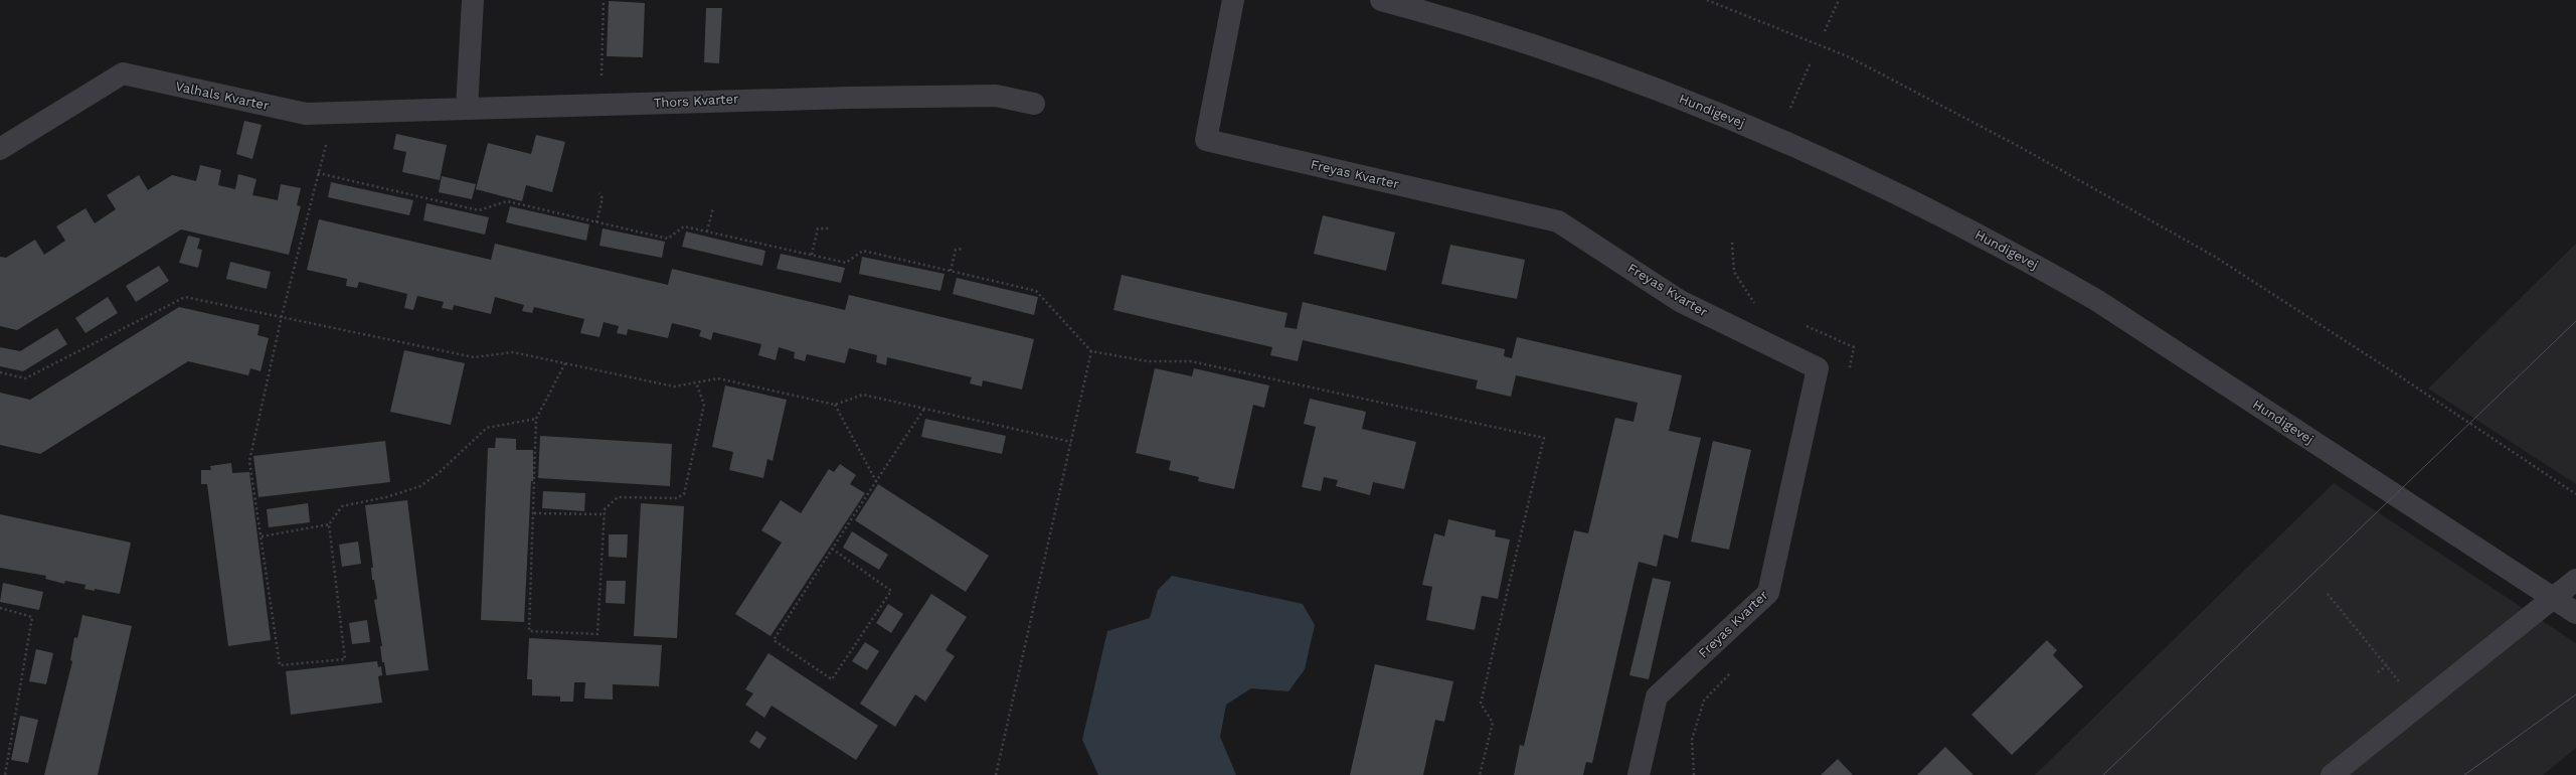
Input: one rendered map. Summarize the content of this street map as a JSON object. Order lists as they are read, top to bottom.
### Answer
{
  "streets": {
    "street": [
      "Valhals Kvarter",
      "Thors Kvarter",
      "Hundigevej",
      "Freyas Kvarter"
    ]
  },
  "crossings": [
    ["Valhals Kvarter", "Thors Kvarter"]
  ]
}
